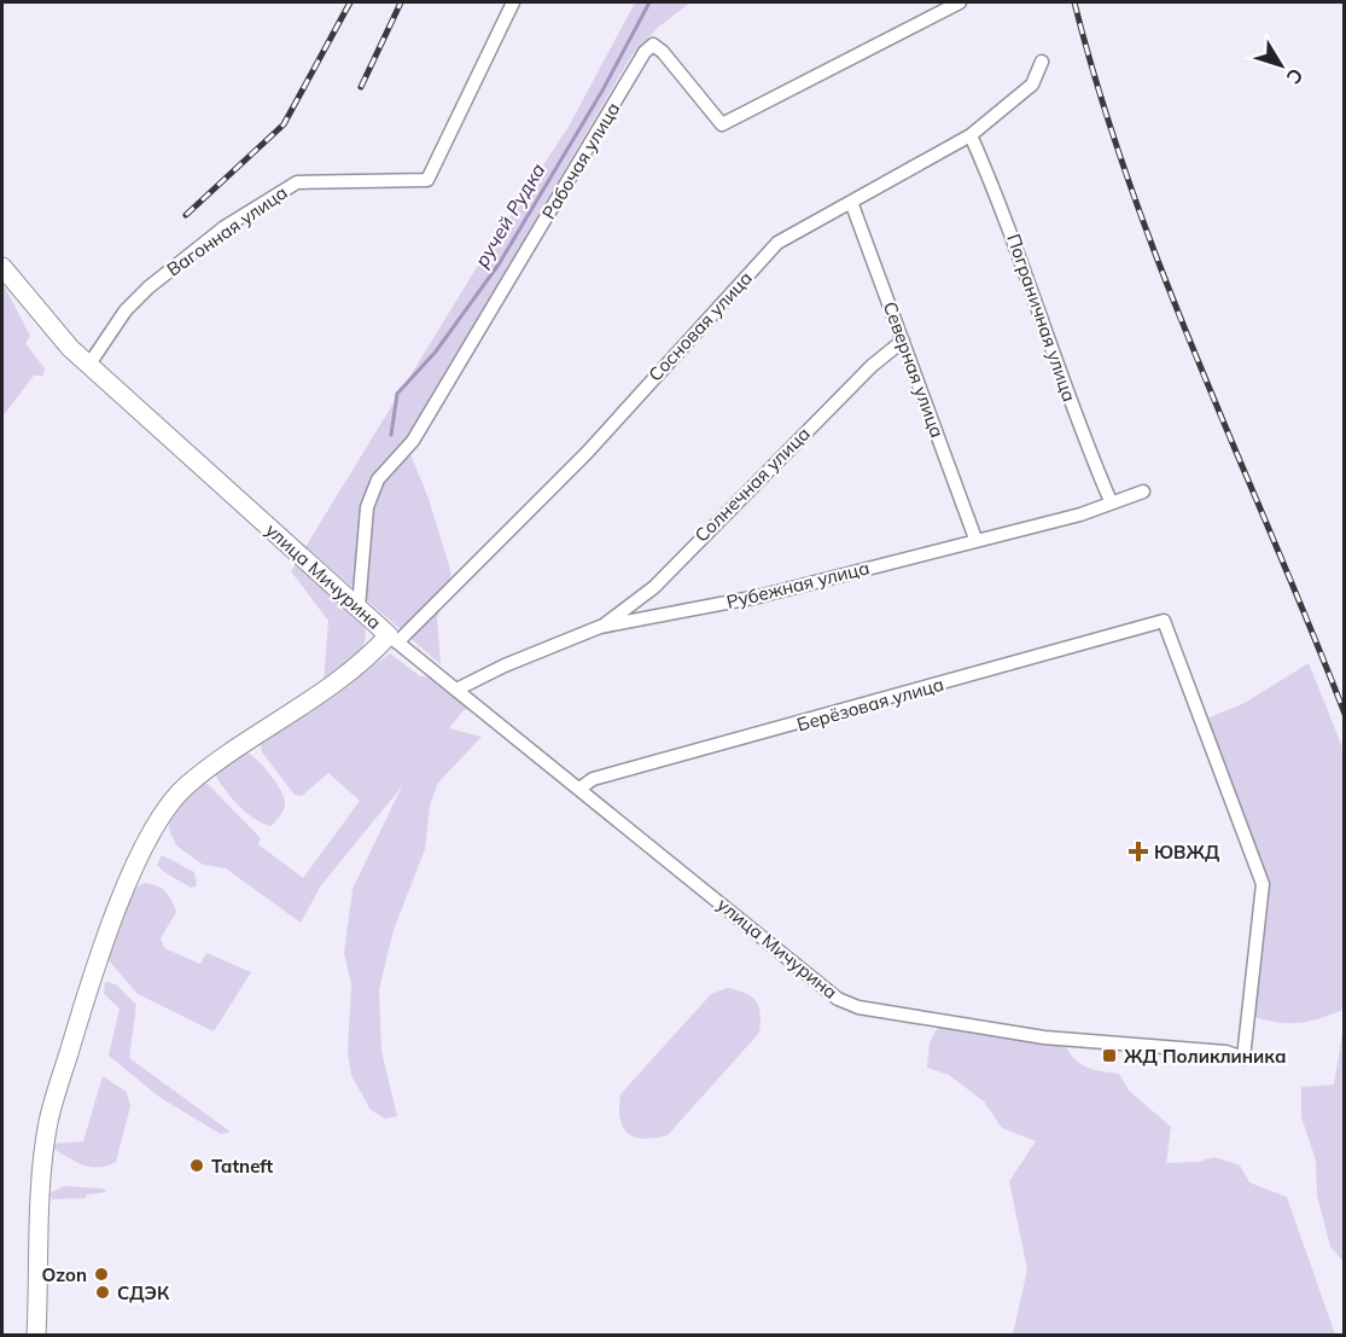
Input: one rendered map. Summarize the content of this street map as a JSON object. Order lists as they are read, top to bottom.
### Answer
{
  "streets": {
    "main road": ["улица Мичурина"],
    "street": [
      "Рабочая улица",
      "Вагонная улица",
      "Пограничная улица",
      "Сосновая улица",
      "Северная улица",
      "Солнечная улица",
      "Рубежная улица",
      "Берёзовая улица"
    ]
  },
  "crossings": [
    ["Рабочая улица", "улица Мичурина"],
    ["Вагонная улица", "улица Мичурина"],
    ["Пограничная улица", "Сосновая улица"],
    ["Пограничная улица", "Рубежная улица"],
    ["Сосновая улица", "Северная улица"],
    ["Сосновая улица", "улица Мичурина"],
    ["Северная улица", "Солнечная улица"],
    ["Северная улица", "Рубежная улица"],
    ["Солнечная улица", "Рубежная улица"],
    ["улица Мичурина", "Рубежная улица"],
    ["улица Мичурина", "Берёзовая улица"]
  ],
  "water": ["ручей Рудка"],
  "places": {
    "health": ["ЮВЖД"],
    "transit": ["ЖД Поликлиника"],
    "other": ["Tatneft", "Ozon", "СДЭК"]
  },
  "north": "bottom right"
}
